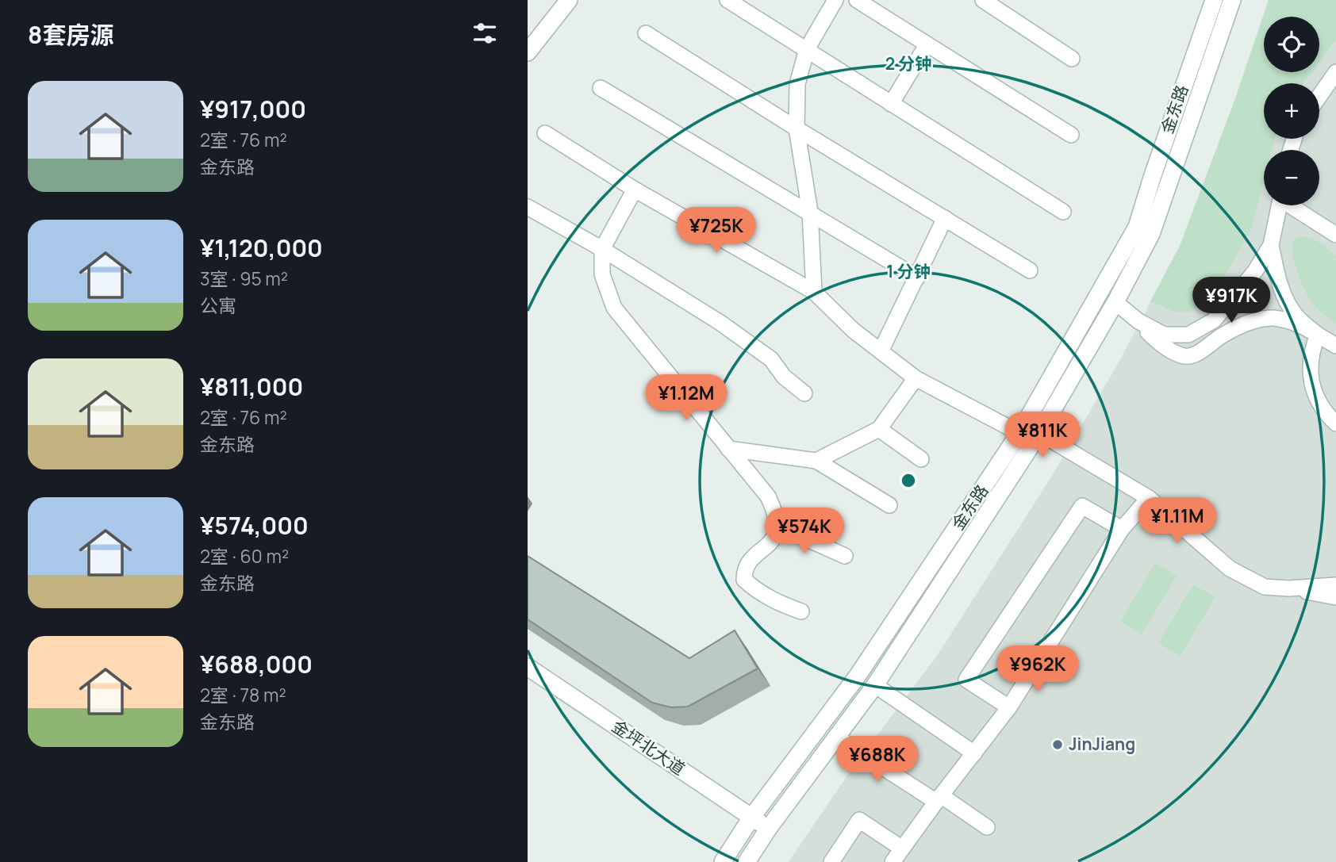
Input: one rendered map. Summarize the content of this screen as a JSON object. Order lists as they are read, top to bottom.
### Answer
{
  "streets": {
    "main road": ["金东路", "金坪北大道"]
  },
  "crossings": [
    ["金东路", "金坪北大道"]
  ],
  "places": ["JinJiang"],
  "page": {
    "heading": "8套房源",
    "map_buttons": ["+", "−"],
    "list": [
      {
        "name": "¥917,000",
        "note": "2室 · 76 m² · 金东路"
      },
      {
        "name": "¥1,120,000",
        "note": "3室 · 95 m² · 公寓"
      },
      {
        "name": "¥811,000",
        "note": "2室 · 76 m² · 金东路"
      },
      {
        "name": "¥574,000",
        "note": "2室 · 60 m² · 金东路"
      },
      {
        "name": "¥688,000",
        "note": "2室 · 78 m² · 金东路"
      }
    ],
    "price": [
      "¥725K",
      "¥917K",
      "¥1.12M",
      "¥811K",
      "¥1.11M",
      "¥574K",
      "¥962K",
      "¥688K"
    ]
  },
  "rings": ["2 分钟", "1 分钟"]
}
